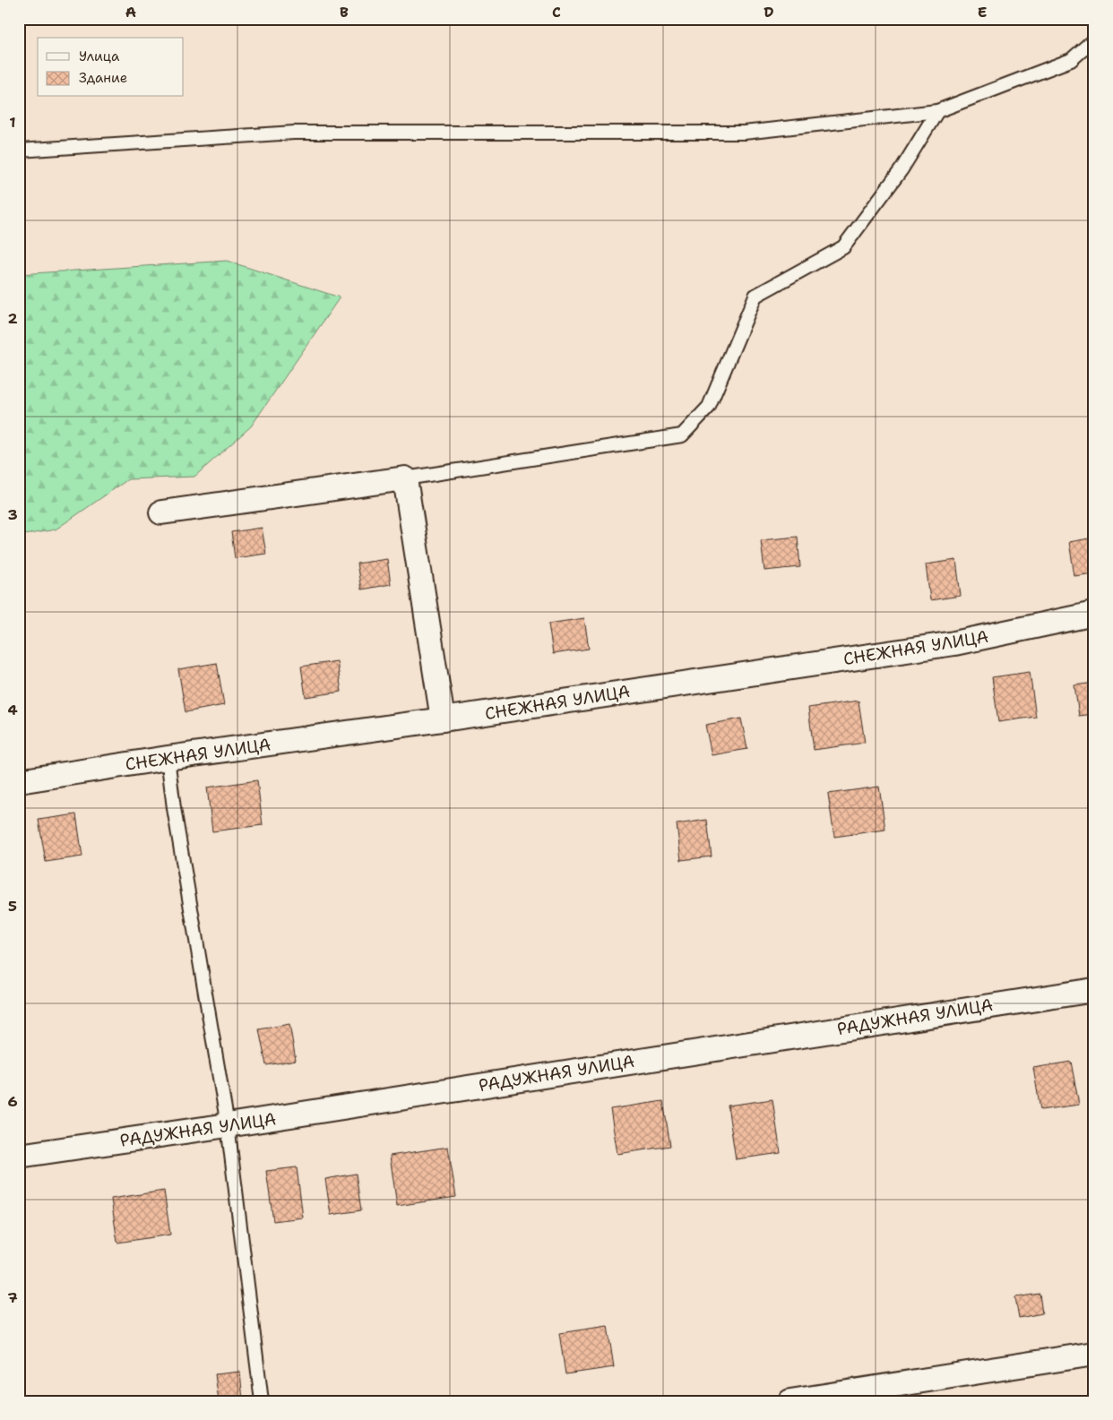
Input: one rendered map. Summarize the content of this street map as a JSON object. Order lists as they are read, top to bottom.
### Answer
{
  "streets": {
    "street": ["СНЕЖНАЯ УЛИЦА", "РАДУЖНАЯ УЛИЦА"]
  },
  "legend": ["Улица", "Здание"],
  "grid": {
    "columns": [
      "A",
      "B",
      "C",
      "D",
      "E"
    ],
    "rows": [
      "1",
      "2",
      "3",
      "4",
      "5",
      "6",
      "7"
    ]
  }
}
